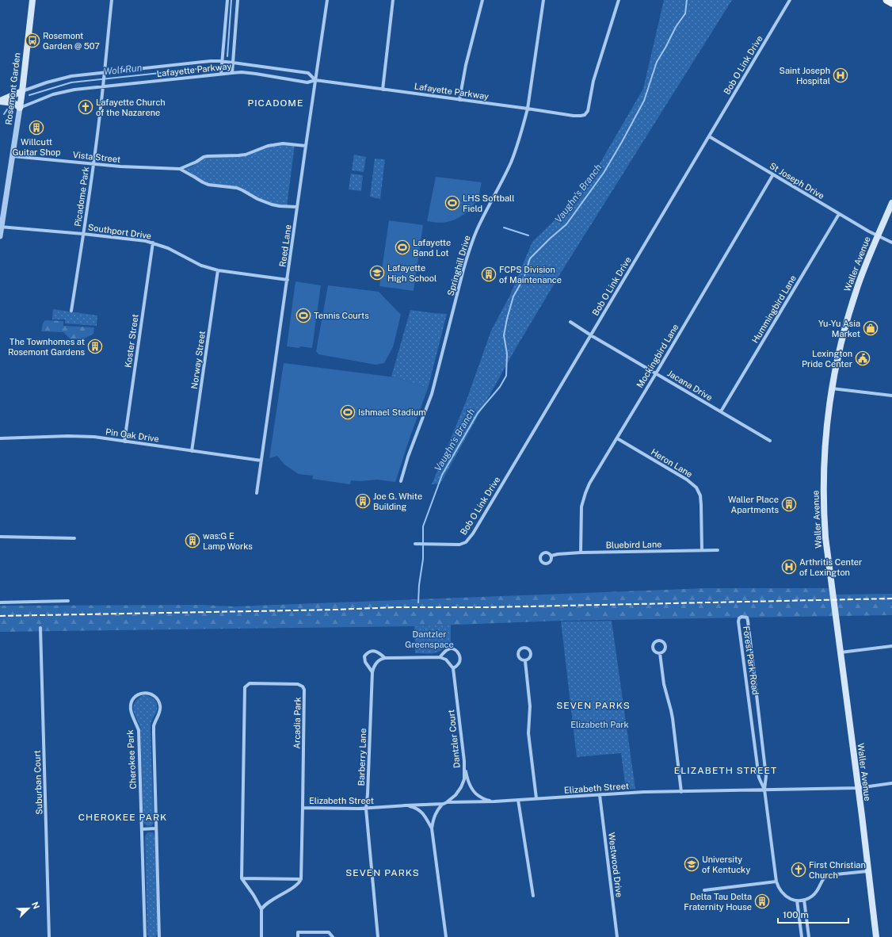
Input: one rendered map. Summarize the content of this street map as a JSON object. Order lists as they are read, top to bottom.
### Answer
{
  "streets": {
    "main road": ["Rosemont Garden", "Waller Avenue"],
    "street": [
      "Bob O Link Drive",
      "Lafayette Parkway",
      "Vista Street",
      "St Joseph Drive",
      "Picadome Park",
      "Southport Drive",
      "Reed Lane",
      "Springhill Drive",
      "Hummingbird Lane",
      "Koster Street",
      "Mockingbird Lane",
      "Norway Street",
      "Jacana Drive",
      "Pin Oak Drive",
      "Heron Lane",
      "Bluebird Lane",
      "Forest Park Road",
      "Arcadia Park",
      "Dantzler Court",
      "Barberry Lane",
      "Cherokee Park",
      "Suburban Court",
      "Elizabeth Street",
      "Westwood Drive"
    ]
  },
  "crossings": [
    ["Bob O Link Drive", "St Joseph Drive"],
    ["Bob O Link Drive", "Jacana Drive"],
    ["Lafayette Parkway", "Rosemont Garden"],
    ["Lafayette Parkway", "Picadome Park"],
    ["Lafayette Parkway", "Reed Lane"],
    ["Lafayette Parkway", "Springhill Drive"],
    ["Rosemont Garden", "Vista Street"],
    ["Rosemont Garden", "Southport Drive"],
    ["Vista Street", "Picadome Park"],
    ["St Joseph Drive", "Waller Avenue"],
    ["St Joseph Drive", "Hummingbird Lane"],
    ["St Joseph Drive", "Mockingbird Lane"],
    ["Picadome Park", "Southport Drive"],
    ["Southport Drive", "Reed Lane"],
    ["Southport Drive", "Koster Street"],
    ["Southport Drive", "Norway Street"],
    ["Reed Lane", "Pin Oak Drive"],
    ["Waller Avenue", "Elizabeth Street"],
    ["Hummingbird Lane", "Jacana Drive"],
    ["Koster Street", "Pin Oak Drive"],
    ["Mockingbird Lane", "Jacana Drive"],
    ["Mockingbird Lane", "Heron Lane"],
    ["Mockingbird Lane", "Bluebird Lane"],
    ["Norway Street", "Pin Oak Drive"],
    ["Heron Lane", "Bluebird Lane"],
    ["Forest Park Road", "Elizabeth Street"],
    ["Arcadia Park", "Elizabeth Street"],
    ["Dantzler Court", "Elizabeth Street"],
    ["Barberry Lane", "Elizabeth Street"],
    ["Elizabeth Street", "Westwood Drive"]
  ],
  "districts": [
    "PICADOME",
    "SEVEN PARKS",
    "ELIZABETH STREET",
    "CHEROKEE PARK",
    "SEVEN PARKS"
  ],
  "water": ["Wolf Run", "Vaughn's Branch"],
  "parks": ["Dantzler Greenspace", "Elizabeth Park"],
  "places": {
    "bus stop": ["Rosemont Garden @ 507"],
    "hospital": ["Saint Joseph Hospital", "Arthritis Center of Lexington"],
    "church": ["Lafayette Church of the Nazarene", "First Christian Church"],
    "building": [
      "Willcutt Guitar Shop",
      "FCPS Division of Maintenance",
      "The Townhomes at Rosemont Gardens",
      "Joe G. White Building",
      "Waller Place Apartments",
      "was:G E Lamp Works",
      "Delta Tau Delta Fraternity House"
    ],
    "sports": [
      "LHS Softball Field",
      "Lafayette Band Lot",
      "Tennis Courts",
      "Ishmael Stadium"
    ],
    "school or university": ["Lafayette High School", "University of Kentucky"],
    "shop": ["Yu-Yu Asia Market"],
    "public building": ["Lexington Pride Center"]
  },
  "scale_bar": "100 m",
  "north": "top right"
}
